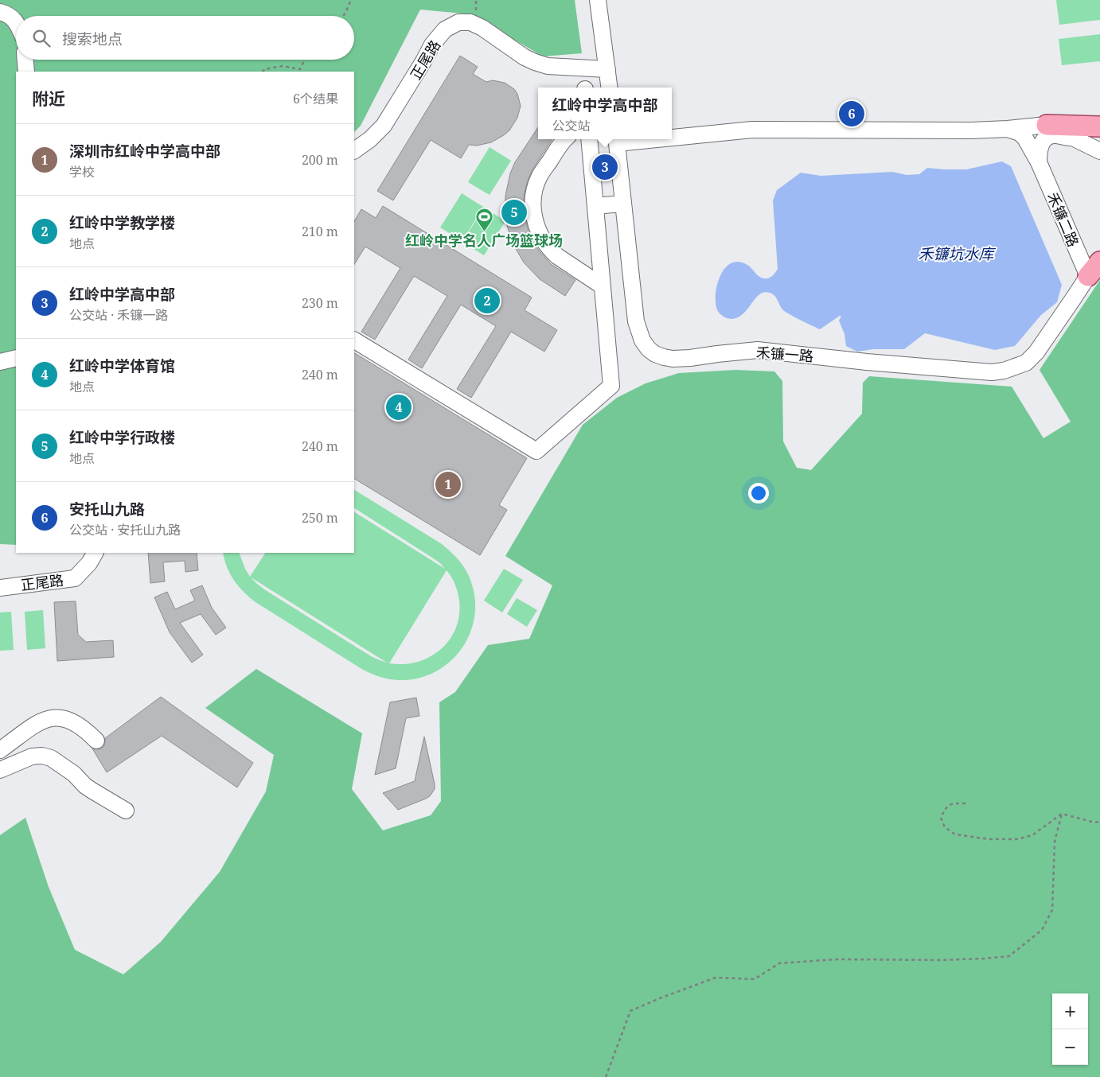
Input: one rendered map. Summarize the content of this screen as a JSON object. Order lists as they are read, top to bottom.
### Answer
{
  "streets": {
    "street": ["正尾路", "禾镰二路", "禾镰一路"]
  },
  "crossings": [
    ["禾镰二路", "禾镰一路"]
  ],
  "water": ["禾镰坑水库"],
  "places": {
    "sports": ["红岭中学名人广场篮球场"]
  },
  "page": {
    "search": "搜索地点",
    "heading": ["附近", "6个结果"],
    "popup": ["红岭中学高中部", "公交站"],
    "pins": [
      "6",
      "3",
      "5",
      "2",
      "4",
      "1"
    ],
    "list": [
      {
        "mark": "1",
        "name": "深圳市红岭中学高中部",
        "note": "学校",
        "value": "200 m"
      },
      {
        "mark": "2",
        "name": "红岭中学教学楼",
        "note": "地点",
        "value": "210 m"
      },
      {
        "mark": "3",
        "name": "红岭中学高中部",
        "note": "公交站 · 禾镰一路",
        "value": "230 m"
      },
      {
        "mark": "4",
        "name": "红岭中学体育馆",
        "note": "地点",
        "value": "240 m"
      },
      {
        "mark": "5",
        "name": "红岭中学行政楼",
        "note": "地点",
        "value": "240 m"
      },
      {
        "mark": "6",
        "name": "安托山九路",
        "note": "公交站 · 安托山九路",
        "value": "250 m"
      }
    ],
    "map_buttons": ["+", "−"]
  }
}
